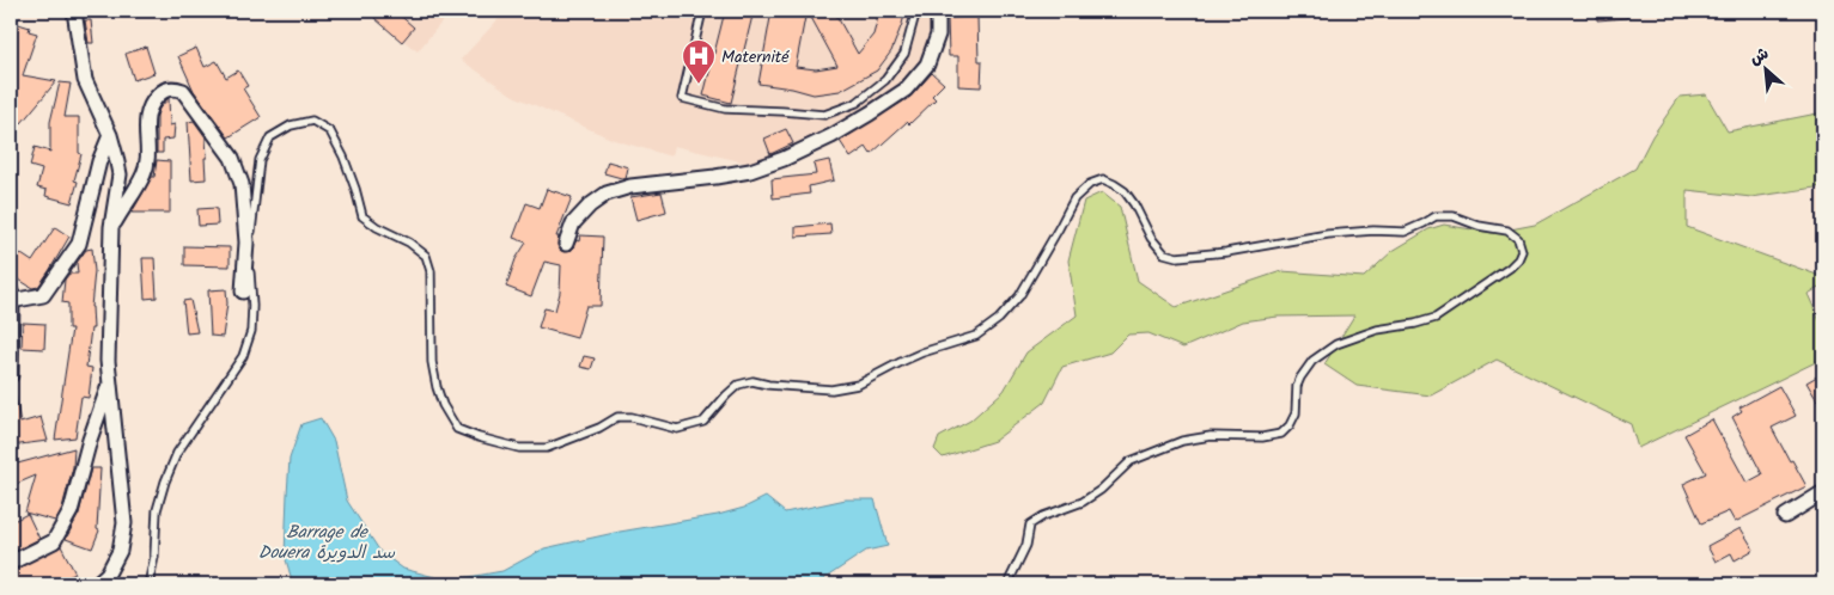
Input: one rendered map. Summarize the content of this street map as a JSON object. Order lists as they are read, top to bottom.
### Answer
{
  "water": ["Barrage de Douera سد الدويرة"],
  "places": {
    "hospital": ["Maternité"]
  },
  "north": "top left"
}
